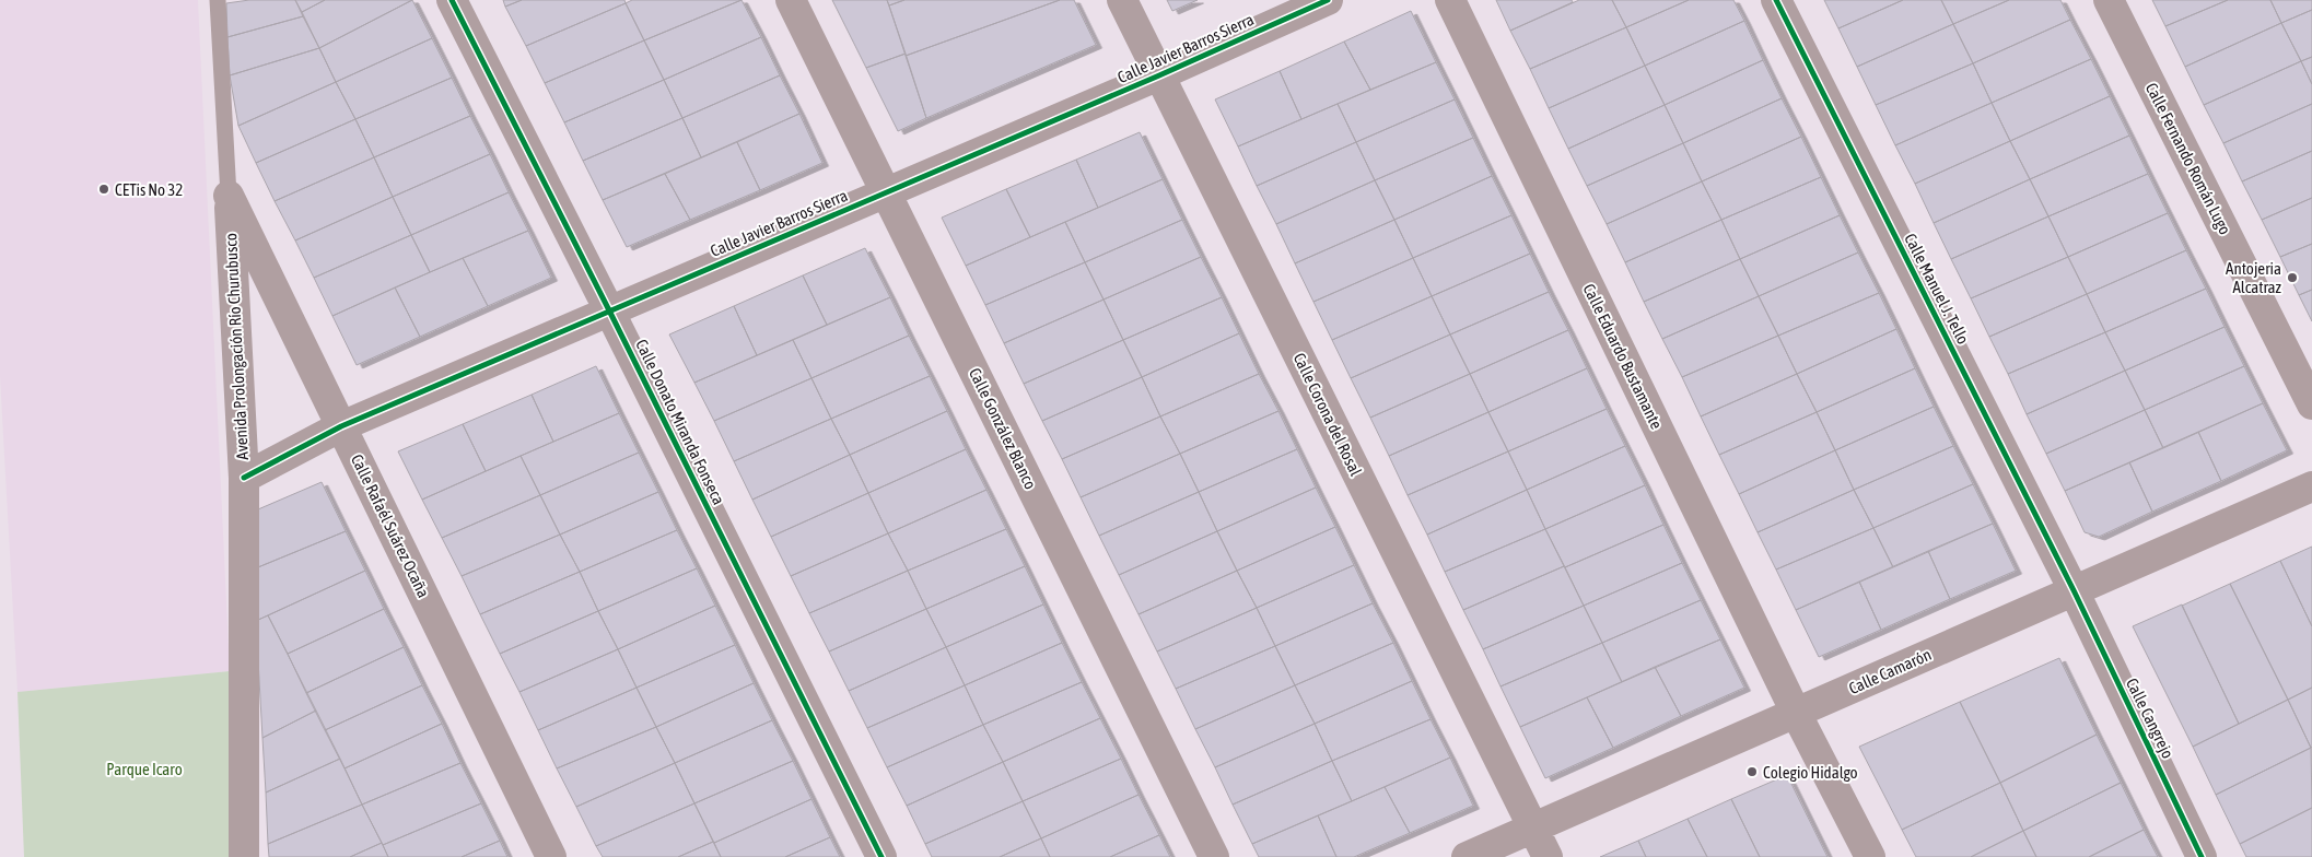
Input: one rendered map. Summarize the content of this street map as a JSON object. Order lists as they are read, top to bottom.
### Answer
{
  "streets": {
    "street": [
      "Calle Javier Barros Sierra",
      "Calle Fernando Román Lugo",
      "Calle Manuel J. Tello",
      "Avenida Prolongación Río Churubusco",
      "Calle Eduardo Bustamante",
      "Calle Corona del Rosal",
      "Calle Donato Miranda Fonseca",
      "Calle González Blanco",
      "Calle Rafaél Suárez Ocaña",
      "Calle Camarón",
      "Calle Cangrejo"
    ]
  },
  "crossings": [
    ["Calle Javier Barros Sierra", "Avenida Prolongación Río Churubusco"],
    ["Calle Javier Barros Sierra", "Calle Corona del Rosal"],
    ["Calle Javier Barros Sierra", "Calle Donato Miranda Fonseca"],
    ["Calle Javier Barros Sierra", "Calle González Blanco"],
    ["Calle Javier Barros Sierra", "Calle Rafaél Suárez Ocaña"],
    ["Calle Manuel J. Tello", "Calle Camarón"],
    ["Calle Manuel J. Tello", "Calle Cangrejo"],
    ["Avenida Prolongación Río Churubusco", "Calle Rafaél Suárez Ocaña"],
    ["Calle Eduardo Bustamante", "Calle Camarón"],
    ["Calle Corona del Rosal", "Calle Camarón"],
    ["Calle Camarón", "Calle Cangrejo"]
  ],
  "parks": ["Parque Icaro"],
  "places": ["CETis No 32", "Antojeria Alcatraz", "Colegio Hidalgo"]
}
